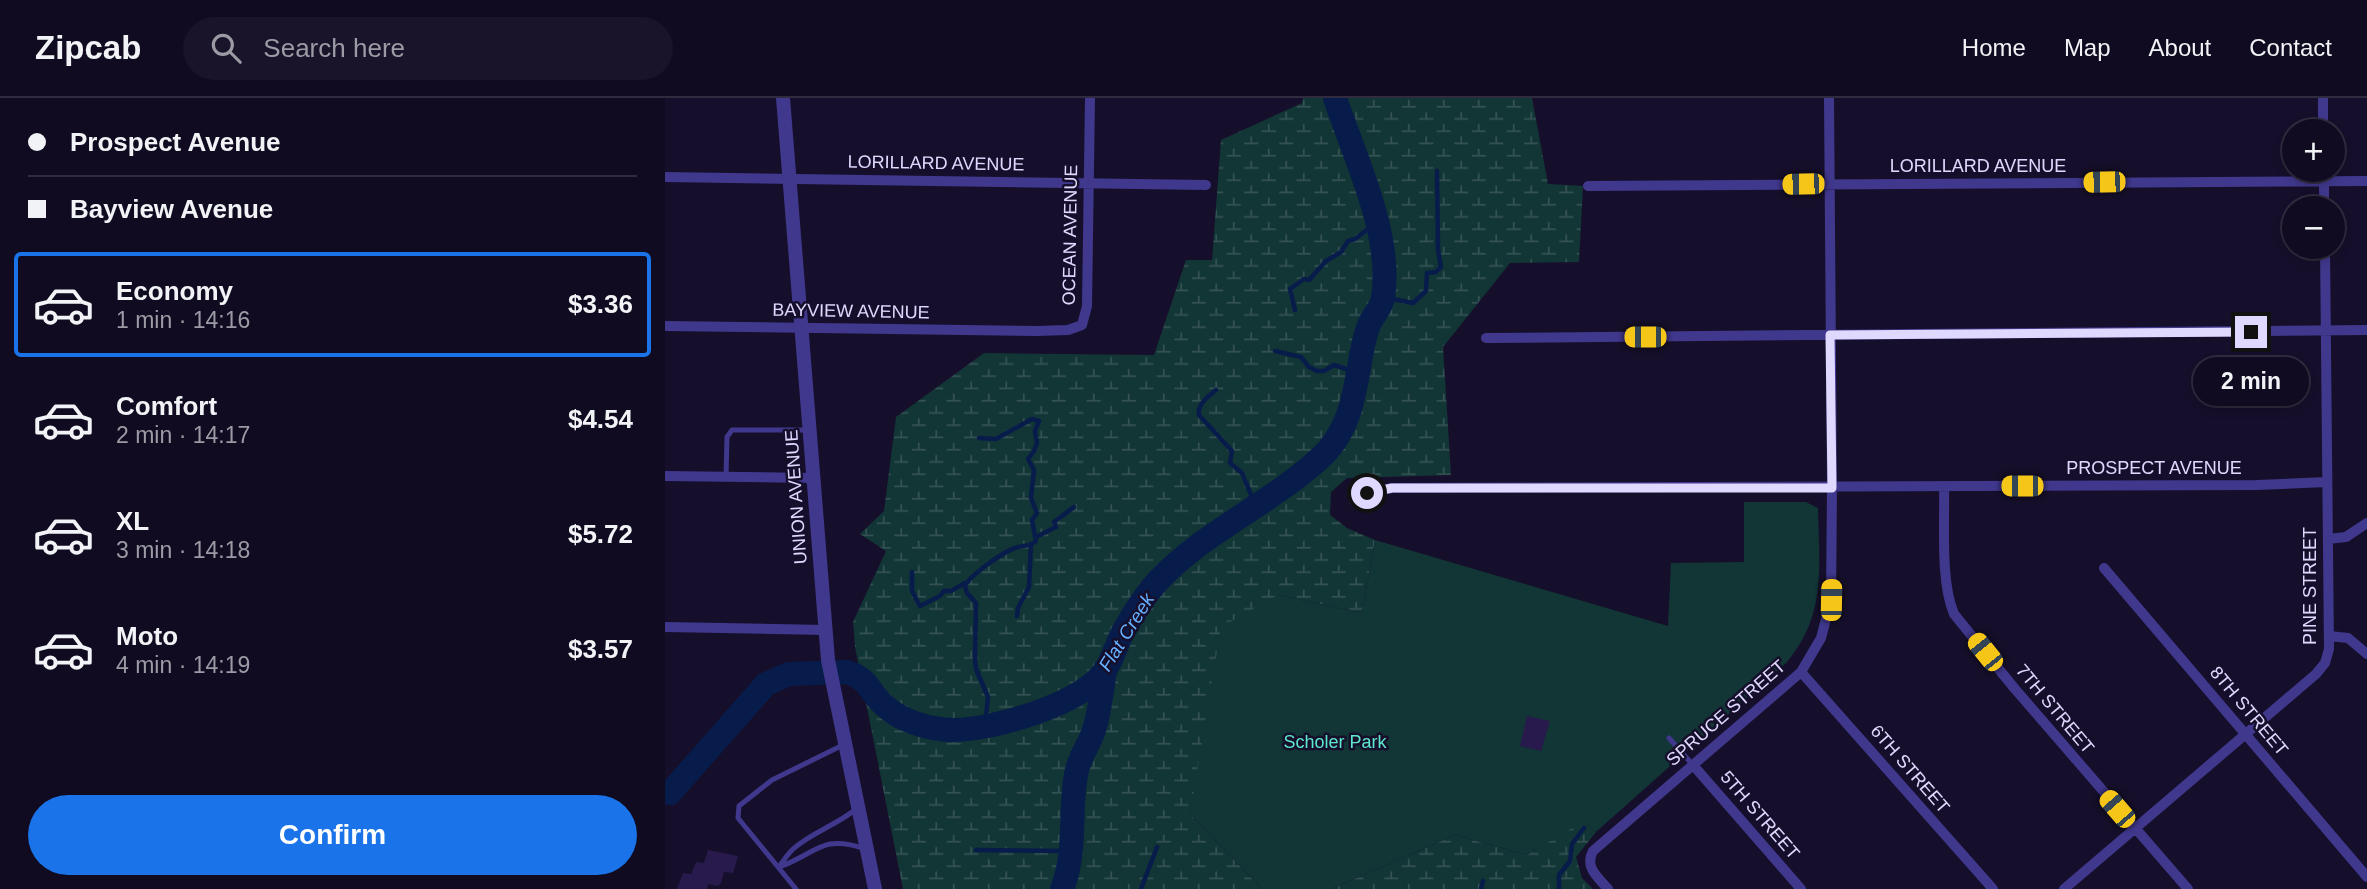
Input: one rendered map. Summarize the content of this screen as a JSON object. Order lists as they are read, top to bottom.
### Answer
{
  "streets": {
    "street": [
      "LORILLARD AVENUE",
      "OCEAN AVENUE",
      "BAYVIEW AVENUE",
      "PROSPECT AVENUE",
      "UNION AVENUE",
      "PINE STREET",
      "7TH STREET",
      "8TH STREET",
      "SPRUCE STREET",
      "6TH STREET",
      "5TH STREET"
    ]
  },
  "crossings": [
    ["LORILLARD AVENUE", "OCEAN AVENUE"],
    ["LORILLARD AVENUE", "UNION AVENUE"],
    ["LORILLARD AVENUE", "SPRUCE STREET"],
    ["OCEAN AVENUE", "BAYVIEW AVENUE"],
    ["BAYVIEW AVENUE", "UNION AVENUE"],
    ["PROSPECT AVENUE", "PINE STREET"],
    ["PROSPECT AVENUE", "7TH STREET"],
    ["PROSPECT AVENUE", "SPRUCE STREET"],
    ["PINE STREET", "7TH STREET"],
    ["PINE STREET", "8TH STREET"],
    ["SPRUCE STREET", "6TH STREET"],
    ["SPRUCE STREET", "5TH STREET"]
  ],
  "water": ["Flat Creek"],
  "parks": ["Scholer Park"],
  "page": {
    "header": "Zipcab",
    "search": "Search here",
    "nav": [
      "Home",
      "Map",
      "About",
      "Contact"
    ],
    "banner": ["Prospect Avenue", "Bayview Avenue"],
    "map_buttons": ["+", "−"],
    "list": [
      {
        "name": "Economy",
        "note": "1 min · 14:16",
        "value": "$3.36"
      },
      {
        "name": "Comfort",
        "note": "2 min · 14:17",
        "value": "$4.54"
      },
      {
        "name": "XL",
        "note": "3 min · 14:18",
        "value": "$5.72"
      },
      {
        "name": "Moto",
        "note": "4 min · 14:19",
        "value": "$3.57"
      }
    ],
    "bubble": "2 min",
    "buttons": "Confirm"
  }
}
